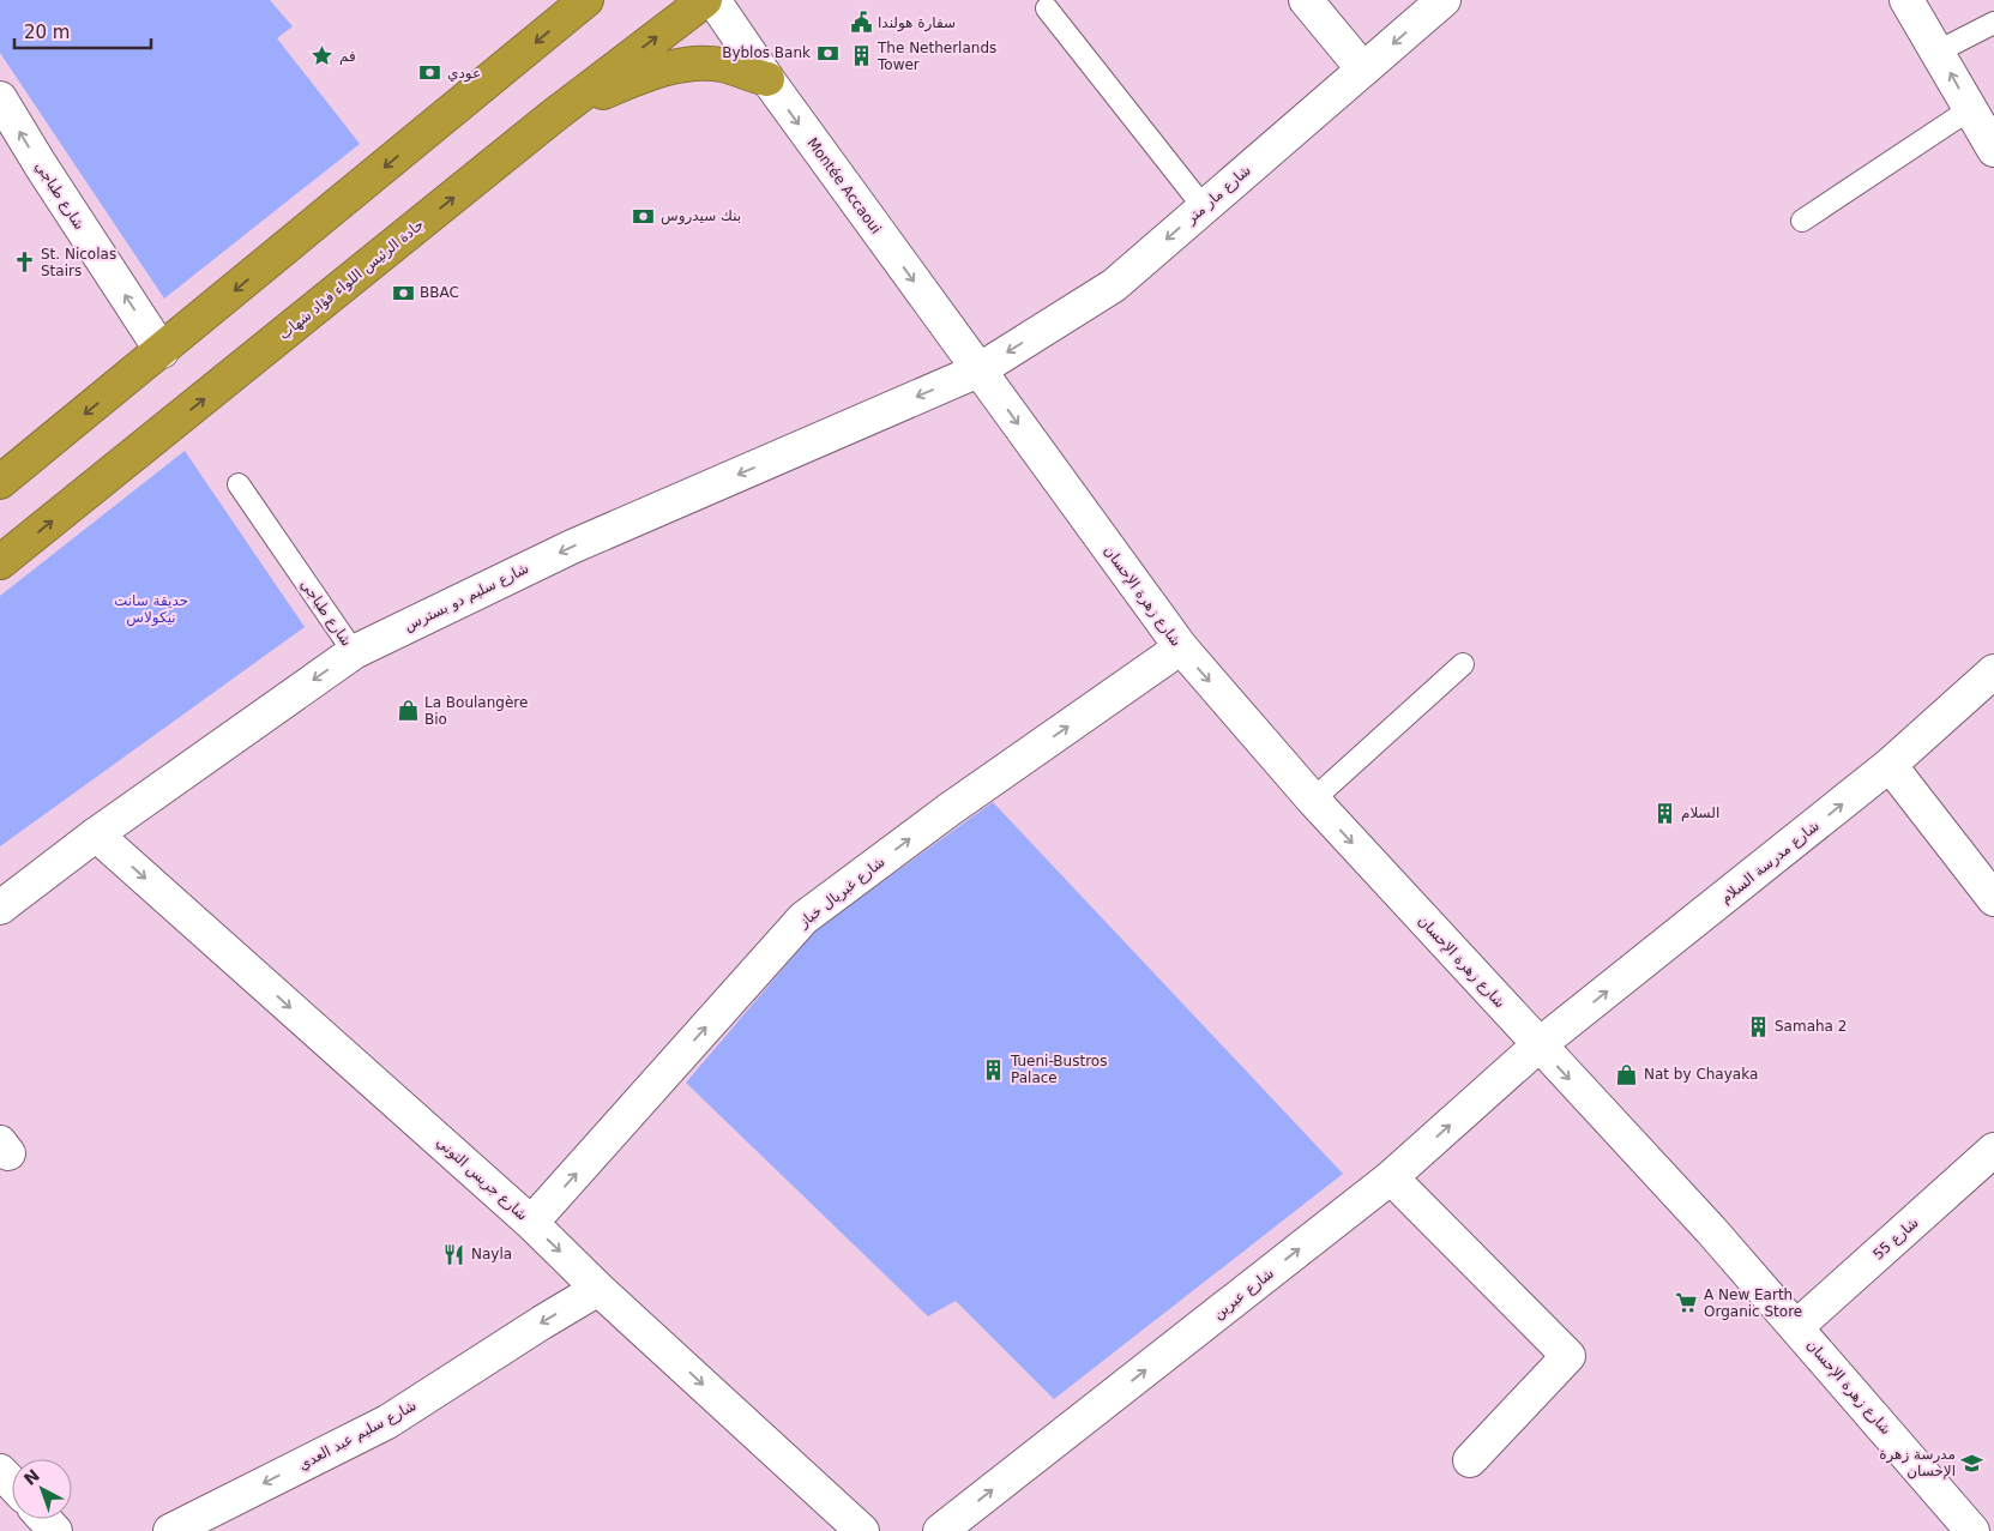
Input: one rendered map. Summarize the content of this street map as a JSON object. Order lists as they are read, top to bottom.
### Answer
{
  "streets": {
    "highway": ["جادة الرئيس اللواء فؤاد شهاب"],
    "street": [
      "Montée Accaoui",
      "شارع مار متر",
      "شارع طباجي",
      "شارع زهرة الإحسان",
      "شارع سليم دو بسترس",
      "شارع مدرسة السلام",
      "شارع غبريال خباز",
      "شارع جريس التوني",
      "شارع 55",
      "شارع عبرين",
      "شارع سليم عبد العدي"
    ]
  },
  "crossings": [
    ["Montée Accaoui", "شارع مار متر"],
    ["Montée Accaoui", "شارع زهرة الإحسان"],
    ["Montée Accaoui", "شارع سليم دو بسترس"],
    ["شارع مار متر", "شارع زهرة الإحسان"],
    ["شارع مار متر", "شارع سليم دو بسترس"],
    ["شارع طباجي", "شارع سليم دو بسترس"],
    ["شارع زهرة الإحسان", "شارع سليم دو بسترس"],
    ["شارع زهرة الإحسان", "شارع مدرسة السلام"],
    ["شارع زهرة الإحسان", "شارع غبريال خباز"],
    ["شارع زهرة الإحسان", "شارع 55"],
    ["شارع زهرة الإحسان", "شارع عبرين"],
    ["شارع سليم دو بسترس", "شارع جريس التوني"],
    ["شارع مدرسة السلام", "شارع عبرين"],
    ["شارع غبريال خباز", "شارع جريس التوني"],
    ["شارع جريس التوني", "شارع سليم عبد العدي"]
  ],
  "one_way": [
    "Montée Accaoui",
    "شارع مار متر",
    "شارع طباجي",
    "شارع زهرة الإحسان",
    "شارع سليم دو بسترس",
    "شارع مدرسة السلام",
    "شارع غبريال خباز",
    "شارع جريس التوني",
    "شارع عبرين",
    "شارع سليم عبد العدي"
  ],
  "parks": ["حديقة سانت نيكولاس"],
  "places": {
    "public building": ["سفارة هولندا"],
    "bank": [
      "Byblos Bank",
      "عودي",
      "بنك سيدروس",
      "BBAC"
    ],
    "place": ["فم"],
    "building": [
      "The Netherlands Tower",
      "السلام",
      "Samaha 2",
      "Tueni-Bustros Palace"
    ],
    "church": ["St. Nicolas Stairs"],
    "shop": ["La Boulangère Bio", "Nat by Chayaka"],
    "restaurant": ["Nayla"],
    "supermarket": ["A New Earth Organic Store"],
    "school or university": ["مدرسة زهرة الإحسان"]
  },
  "scale_bar": "20 m",
  "north": "top left"
}
